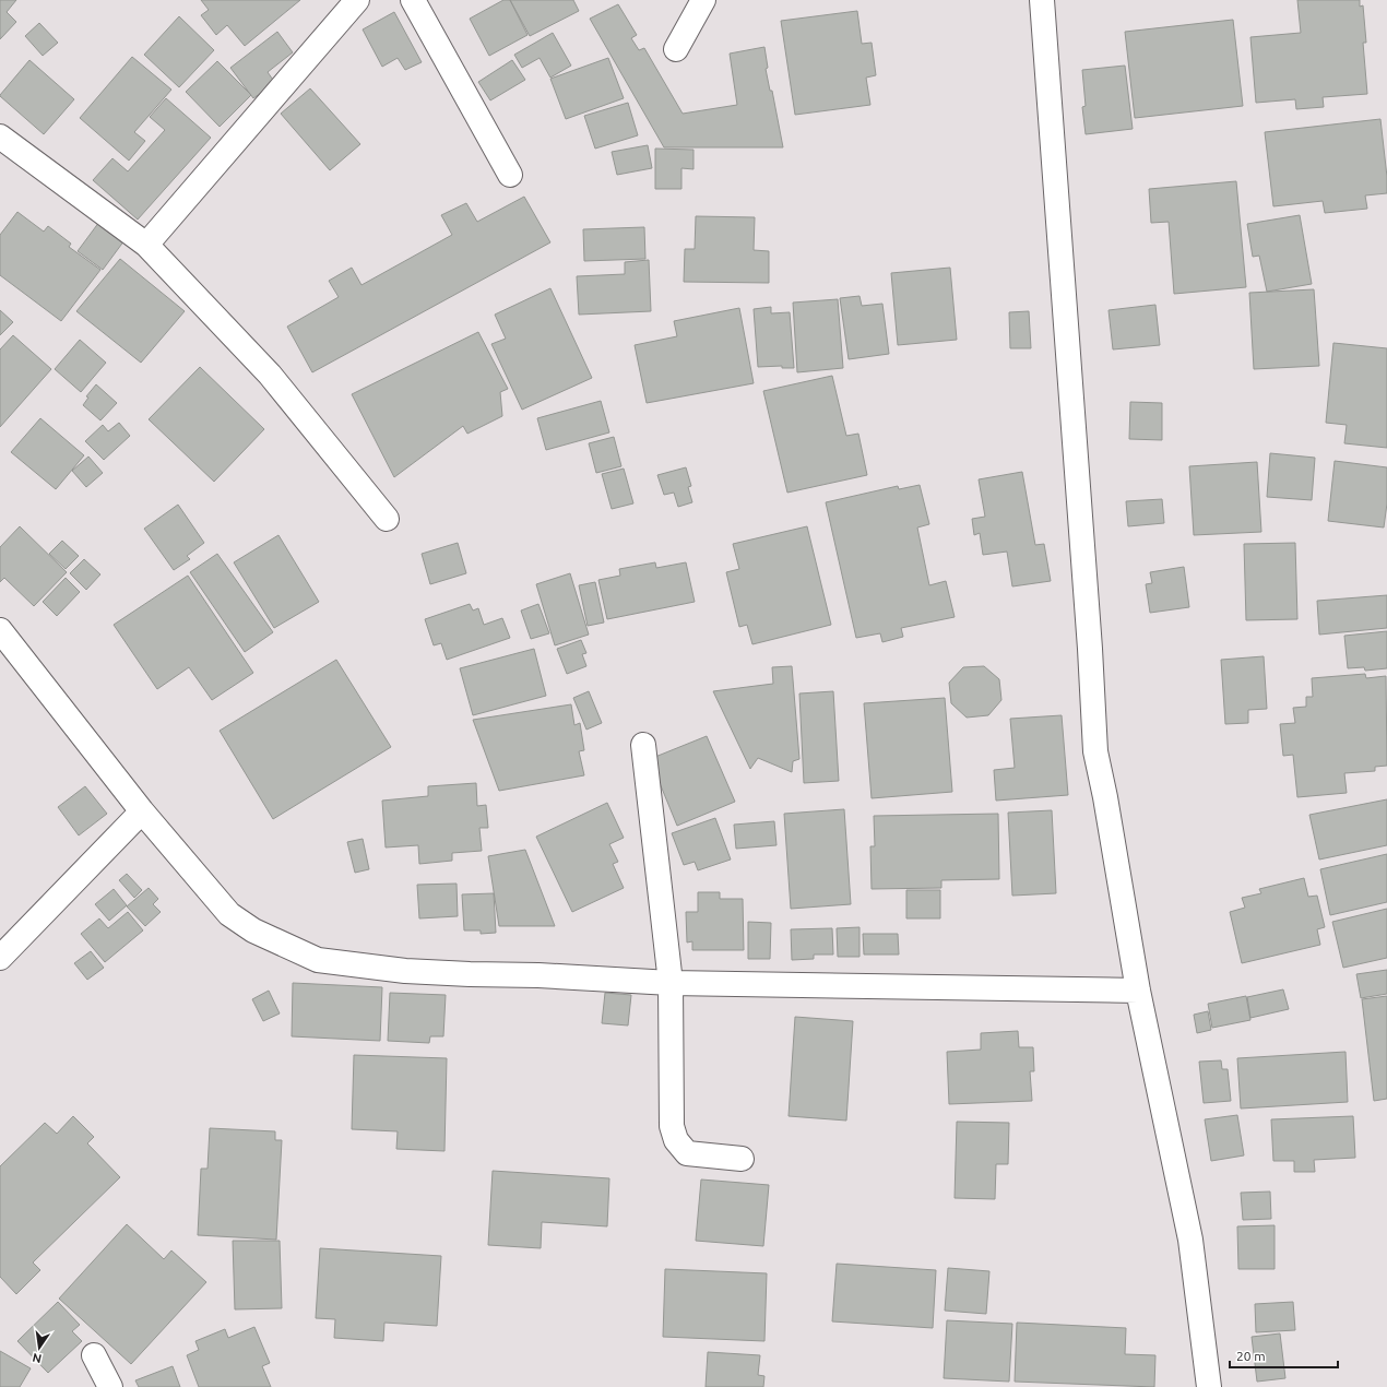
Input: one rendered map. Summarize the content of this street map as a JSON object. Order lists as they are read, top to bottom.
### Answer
{
  "scale_bar": "20 m",
  "north": "bottom"
}
